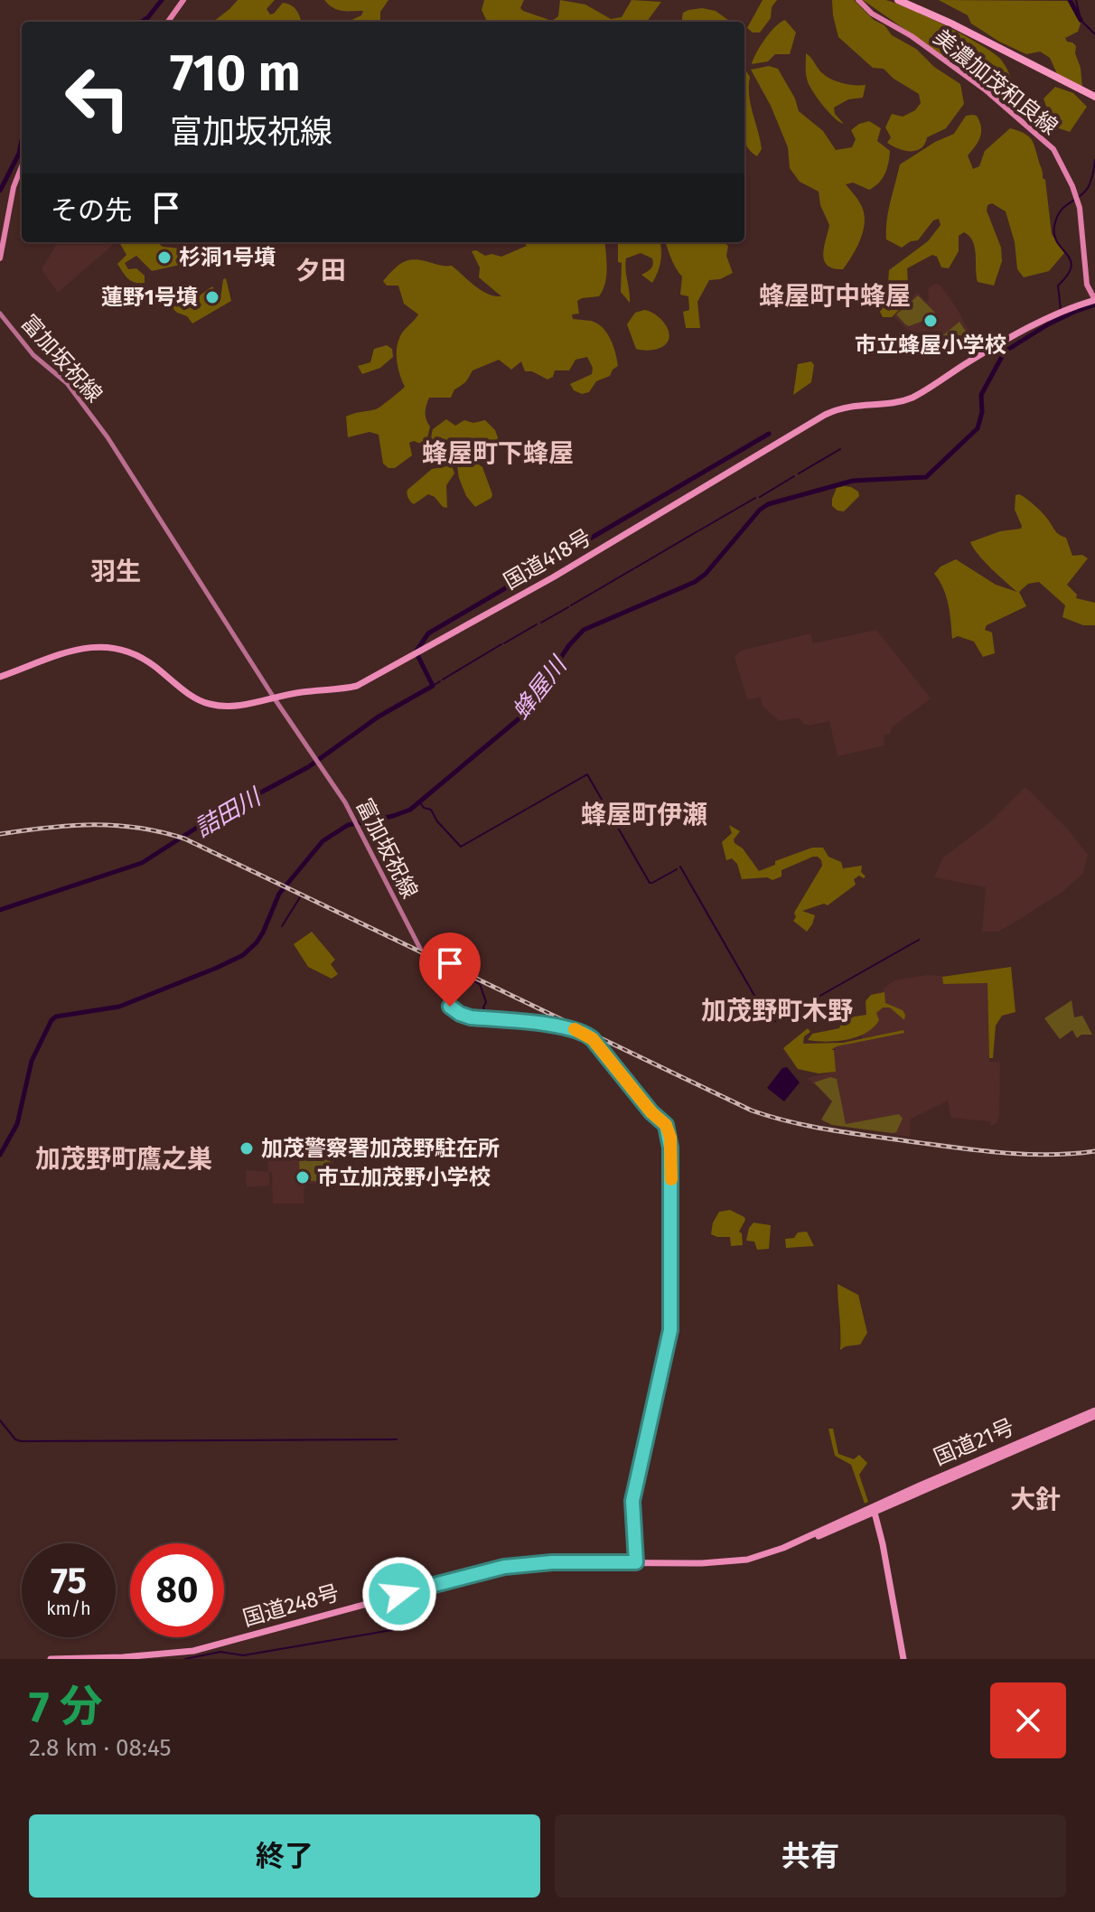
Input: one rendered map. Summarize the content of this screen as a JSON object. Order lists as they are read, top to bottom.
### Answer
{
  "streets": {
    "highway": ["国道418号", "国道21号", "国道248号"],
    "main road": ["美濃加茂和良線", "富加坂祝線"]
  },
  "crossings": [
    ["美濃加茂和良線", "国道418号"],
    ["富加坂祝線", "国道418号"],
    ["富加坂祝線", "国道248号"],
    ["国道21号", "国道248号"]
  ],
  "districts": [
    "夕田",
    "蜂屋町中蜂屋",
    "蜂屋町下蜂屋",
    "羽生",
    "蜂屋町伊瀬",
    "加茂野町木野",
    "加茂野町鷹之巣",
    "大針"
  ],
  "water": ["蜂屋川", "詰田川"],
  "places": [
    "杉洞1号墳",
    "蓮野1号墳",
    "市立蜂屋小学校",
    "加茂警察署加茂野駐在所",
    "市立加茂野小学校"
  ],
  "page": {
    "turn": ["710 m", "富加坂祝線"],
    "then": "その先",
    "speed": "75 km/h",
    "limit": "80",
    "heading": ["7 分", "2.8 km · 08:45"],
    "buttons": ["終了", "共有"]
  }
}
